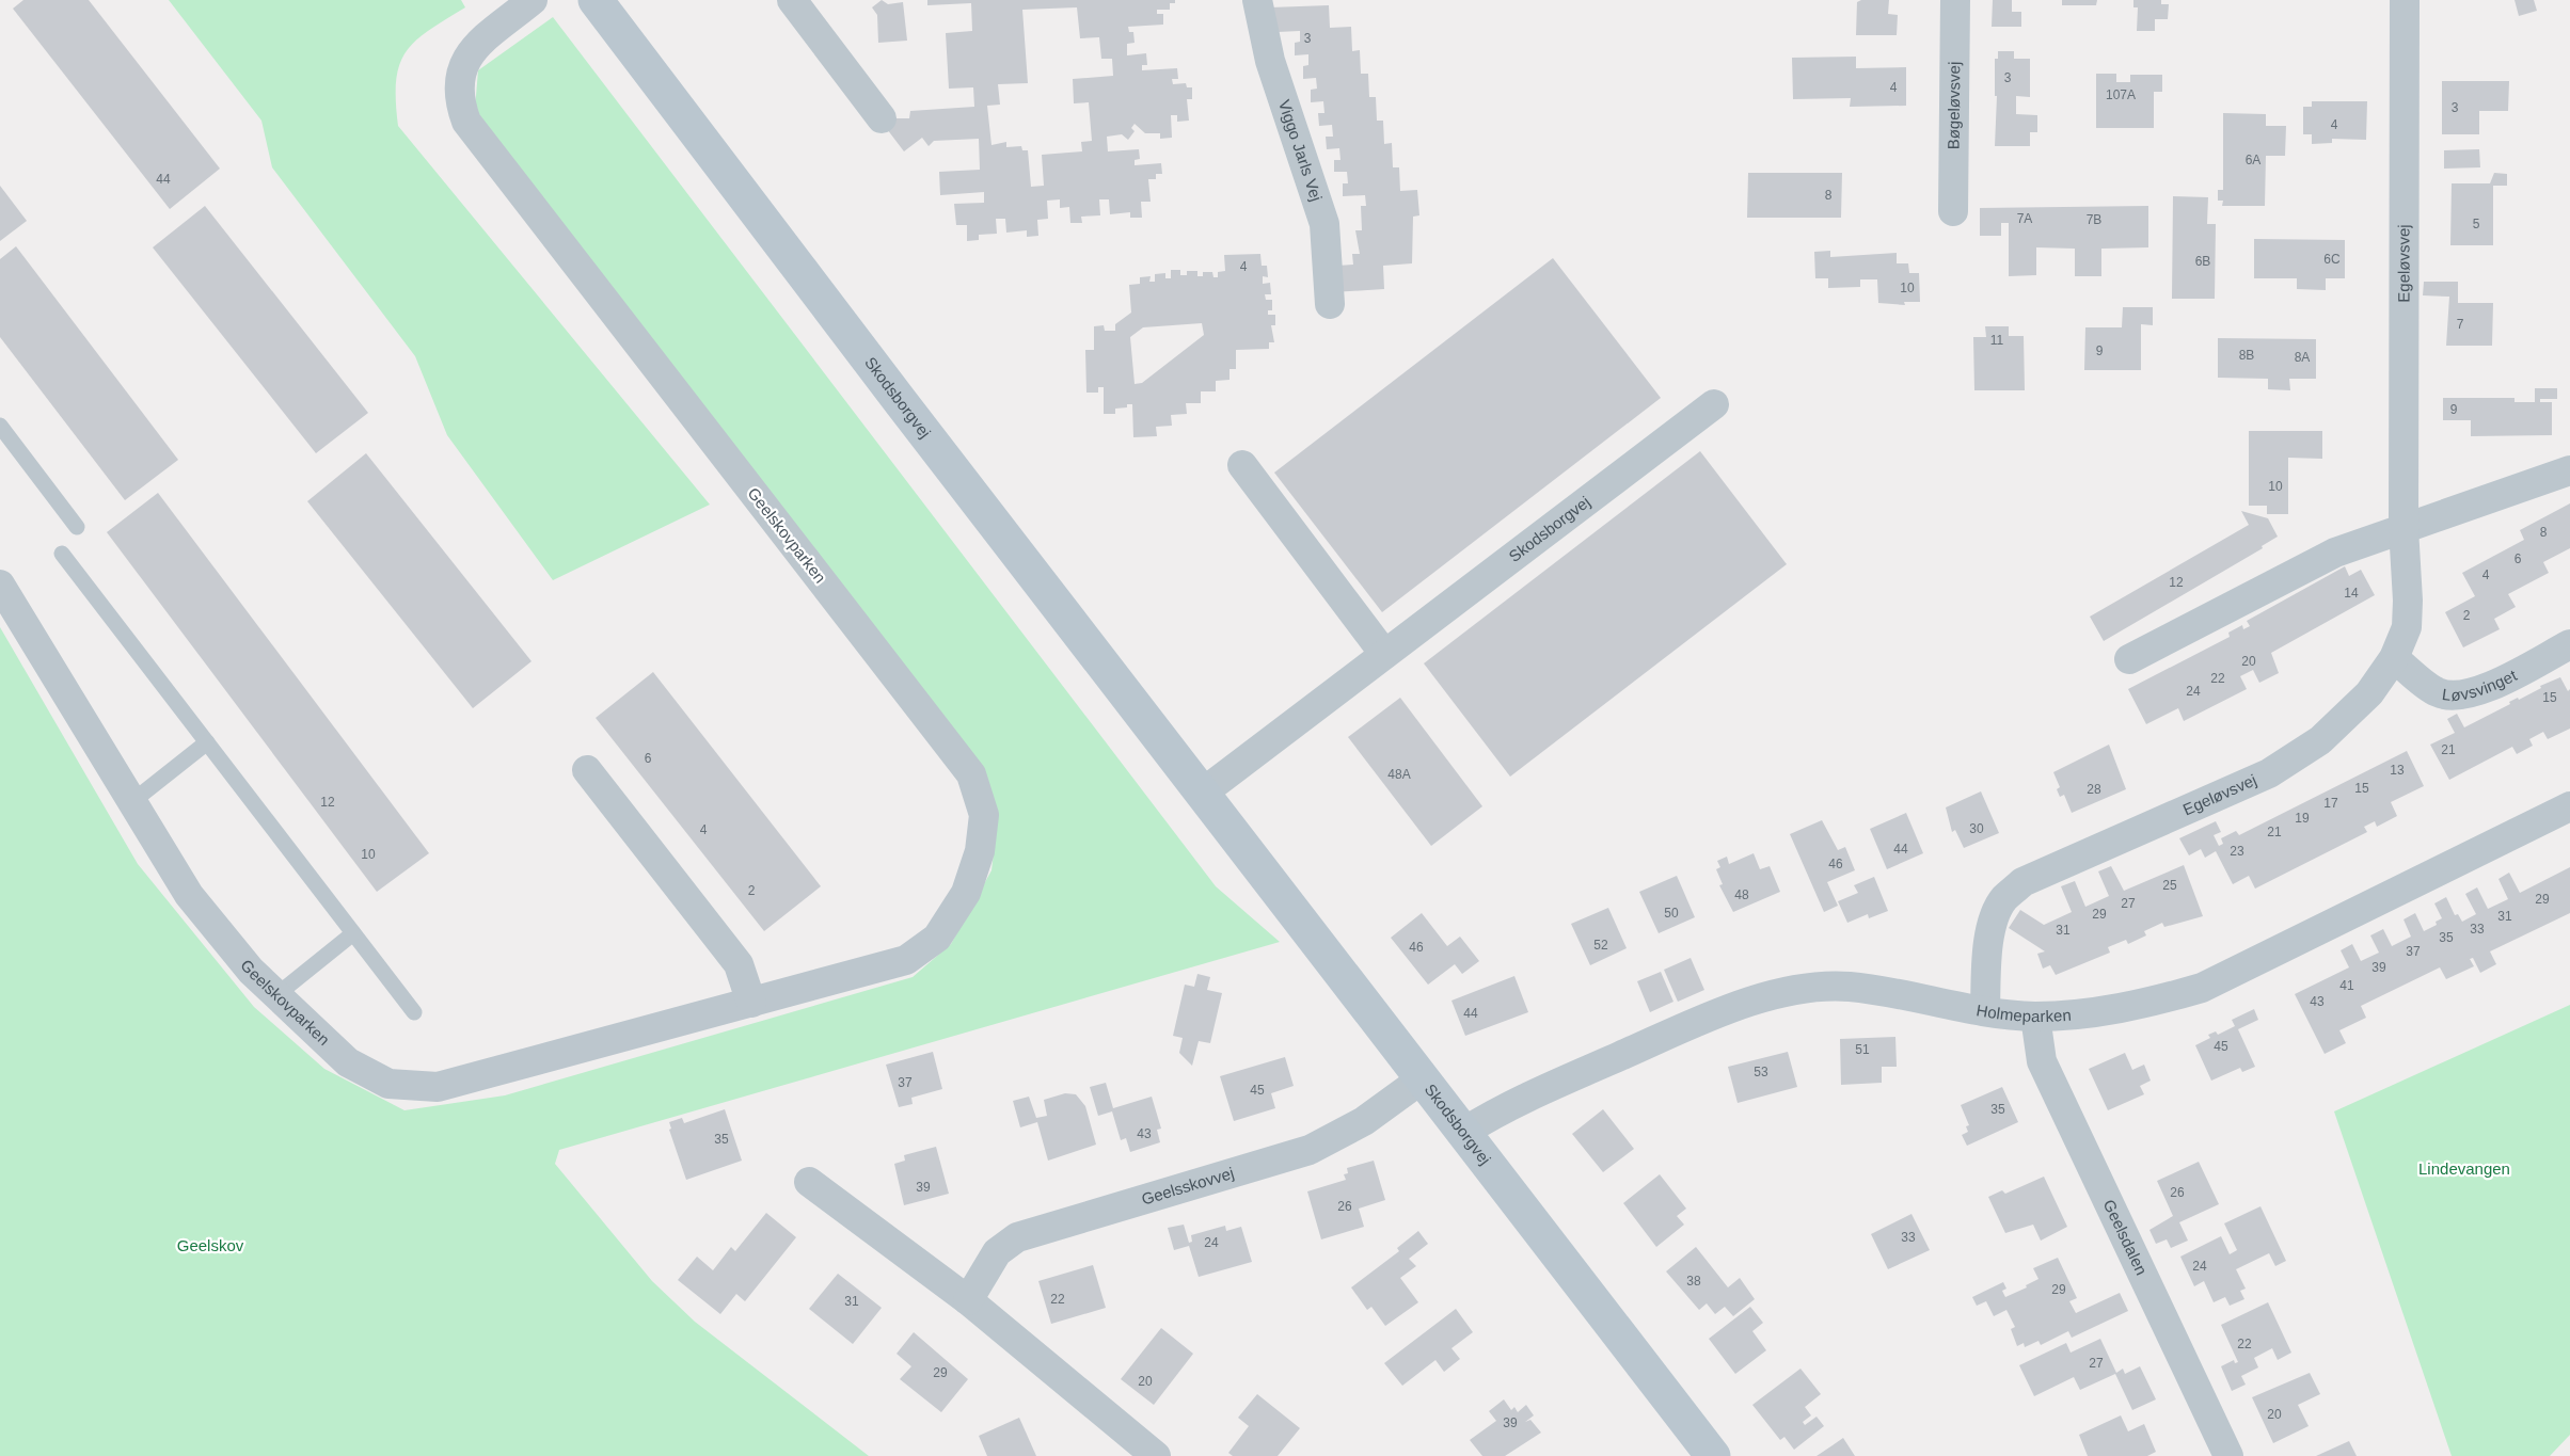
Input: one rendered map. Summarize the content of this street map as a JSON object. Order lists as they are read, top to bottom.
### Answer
{
  "streets": {
    "street": [
      "Bøgeløvsvej",
      "Viggo Jarls Vej",
      "Egeløvsvej",
      "Skodsborgvej",
      "Geelskovparken",
      "Løvsvinget",
      "Holmeparken",
      "Geelsskovvej",
      "Geelsdalen"
    ]
  },
  "crossings": [
    ["Egeløvsvej", "Løvsvinget"],
    ["Egeløvsvej", "Holmeparken"],
    ["Skodsborgvej", "Holmeparken"],
    ["Skodsborgvej", "Geelsskovvej"],
    ["Holmeparken", "Geelsdalen"]
  ],
  "parks": ["Lindevangen", "Geelskov"],
  "house_numbers": [
    "3",
    "3",
    "4",
    "107A",
    "3",
    "4",
    "6A",
    "44",
    "8",
    "7A",
    "7B",
    "5",
    "6C",
    "6B",
    "4",
    "10",
    "7",
    "11",
    "9",
    "8B",
    "8A",
    "9",
    "10",
    "8",
    "6",
    "4",
    "12",
    "14",
    "2",
    "20",
    "22",
    "24",
    "15",
    "21",
    "6",
    "13",
    "48A",
    "15",
    "28",
    "12",
    "17",
    "19",
    "30",
    "4",
    "21",
    "44",
    "23",
    "10",
    "46",
    "25",
    "2",
    "48",
    "29",
    "27",
    "50",
    "29",
    "31",
    "33",
    "31",
    "35",
    "52",
    "46",
    "37",
    "39",
    "41",
    "43",
    "44",
    "45",
    "51",
    "53",
    "37",
    "45",
    "35",
    "43",
    "35",
    "39",
    "26",
    "26",
    "33",
    "24",
    "24",
    "38",
    "29",
    "22",
    "31",
    "22",
    "27",
    "29",
    "20",
    "20",
    "39"
  ]
}
